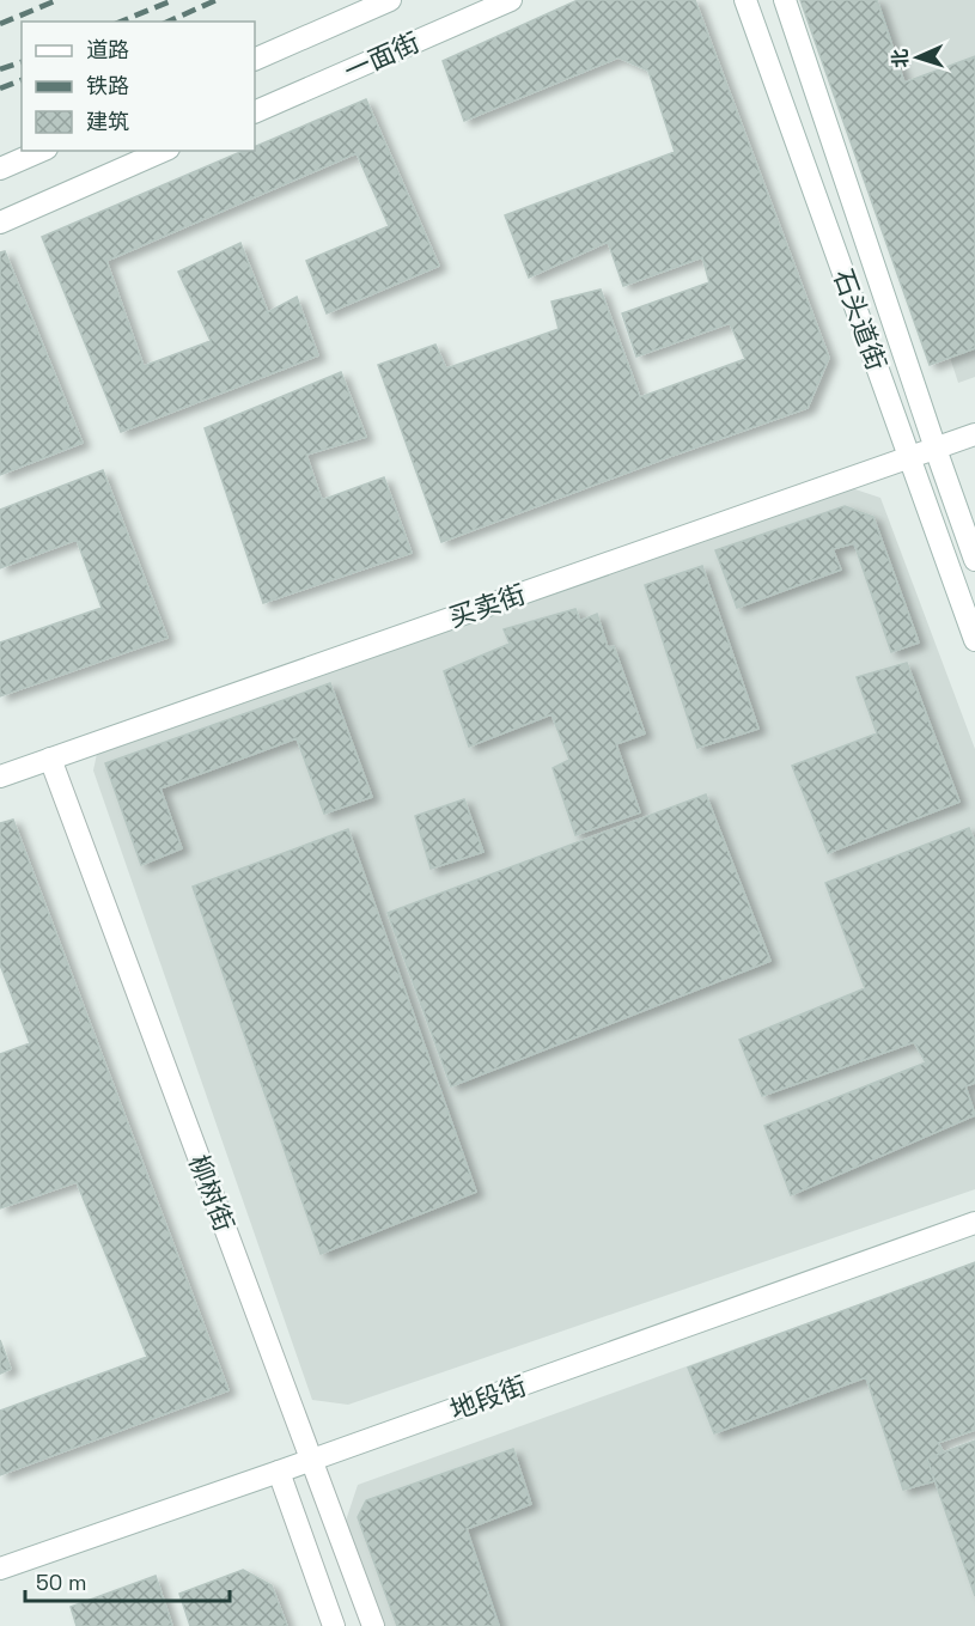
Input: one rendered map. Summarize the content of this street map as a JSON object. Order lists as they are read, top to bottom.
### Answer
{
  "streets": {
    "main road": [
      "一面街",
      "石头道街",
      "买卖街",
      "柳树街",
      "地段街"
    ]
  },
  "crossings": [
    ["石头道街", "买卖街"],
    ["买卖街", "柳树街"],
    ["柳树街", "地段街"]
  ],
  "legend": ["道路", "铁路", "建筑"],
  "scale_bar": "50 m",
  "north": "left"
}
